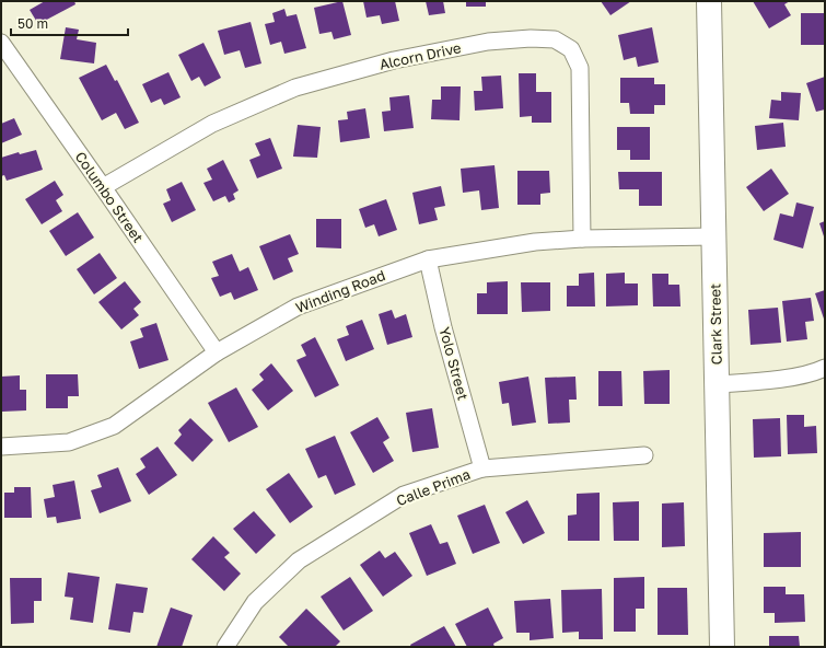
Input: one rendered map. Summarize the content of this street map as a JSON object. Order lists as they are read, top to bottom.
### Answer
{
  "streets": {
    "street": [
      "Alcorn Drive",
      "Columbo Street",
      "Winding Road",
      "Clark Street",
      "Yolo Street",
      "Calle Prima"
    ]
  },
  "crossings": [
    ["Alcorn Drive", "Columbo Street"],
    ["Alcorn Drive", "Winding Road"],
    ["Columbo Street", "Winding Road"],
    ["Winding Road", "Clark Street"],
    ["Winding Road", "Yolo Street"],
    ["Yolo Street", "Calle Prima"]
  ],
  "scale_bar": "50 m"
}
